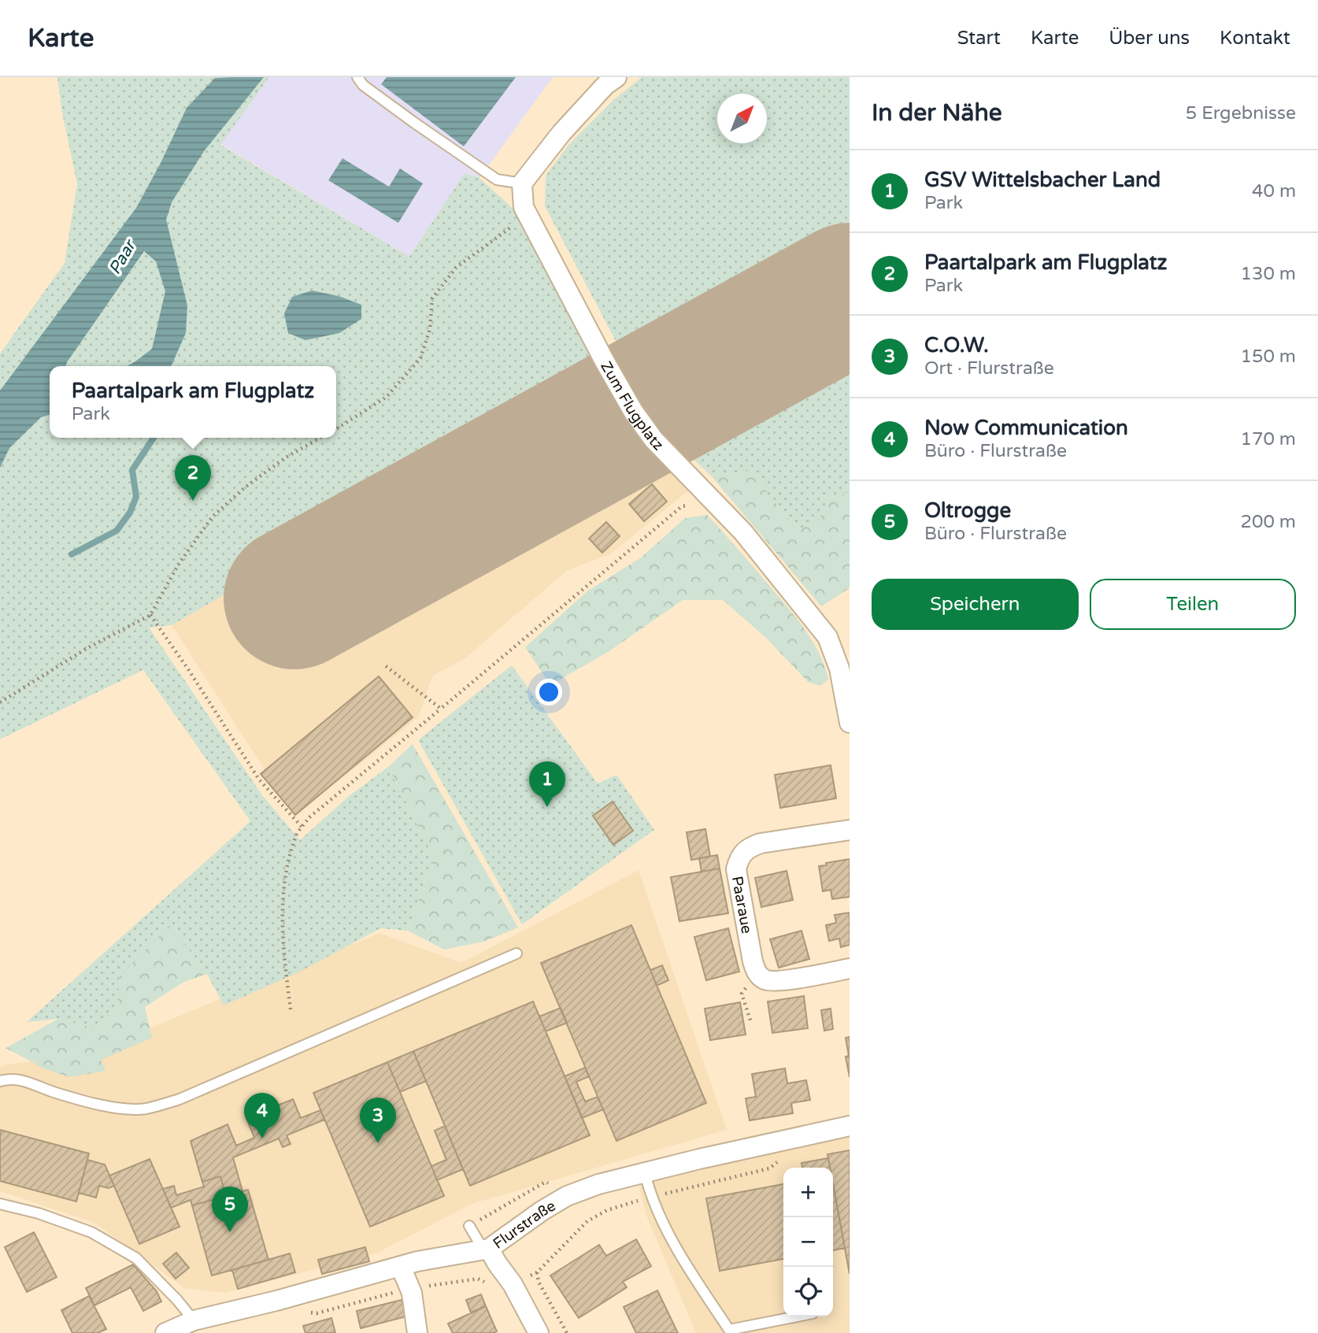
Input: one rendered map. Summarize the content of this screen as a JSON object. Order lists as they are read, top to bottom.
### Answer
{
  "streets": {
    "street": ["Zum Flugplatz", "Paaraue", "Flurstraße"]
  },
  "water": ["Paar"],
  "north": "top right",
  "page": {
    "header": "Karte",
    "nav": [
      "Start",
      "Karte",
      "Über uns",
      "Kontakt"
    ],
    "heading": ["In der Nähe", "5 Ergebnisse"],
    "list": [
      {
        "mark": "1",
        "name": "GSV Wittelsbacher Land",
        "note": "Park",
        "value": "40 m"
      },
      {
        "mark": "2",
        "name": "Paartalpark am Flugplatz",
        "note": "Park",
        "value": "130 m"
      },
      {
        "mark": "3",
        "name": "C.O.W.",
        "note": "Ort · Flurstraße",
        "value": "150 m"
      },
      {
        "mark": "4",
        "name": "Now Communication",
        "note": "Büro · Flurstraße",
        "value": "170 m"
      },
      {
        "mark": "5",
        "name": "Oltrogge",
        "note": "Büro · Flurstraße",
        "value": "200 m"
      }
    ],
    "popup": ["Paartalpark am Flugplatz", "Park"],
    "pins": [
      "2",
      "1",
      "4",
      "3",
      "5"
    ],
    "buttons": ["Speichern", "Teilen"],
    "map_buttons": ["+", "−"]
  }
}
